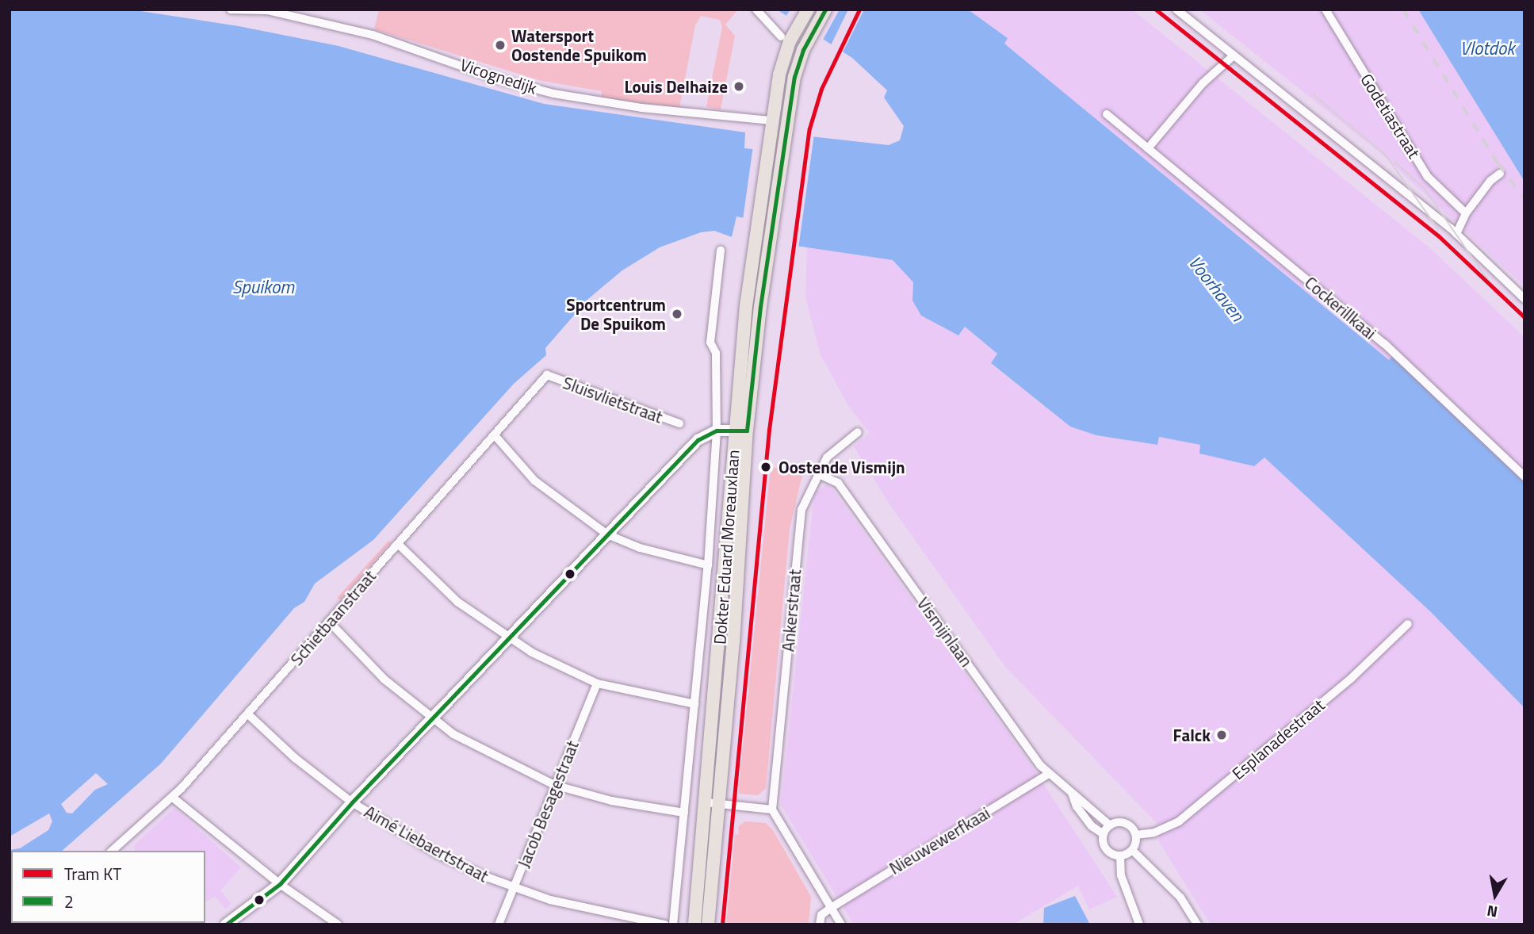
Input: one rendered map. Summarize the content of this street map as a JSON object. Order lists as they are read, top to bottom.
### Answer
{
  "streets": {
    "main road": ["Dokter Eduard Moreauxlaan"],
    "street": [
      "Vicognedijk",
      "Godetiastraat",
      "Cockerillkaai",
      "Sluisvlietstraat",
      "Ankerstraat",
      "Schietbaanstraat",
      "Vismijnlaan",
      "Esplanadestraat",
      "Jacob Besagestraat",
      "Nieuwewerfkaai",
      "Aimé Liebaertstraat"
    ]
  },
  "crossings": [
    ["Vicognedijk", "Dokter Eduard Moreauxlaan"],
    ["Sluisvlietstraat", "Schietbaanstraat"],
    ["Ankerstraat", "Vismijnlaan"],
    ["Schietbaanstraat", "Aimé Liebaertstraat"],
    ["Vismijnlaan", "Esplanadestraat"],
    ["Vismijnlaan", "Nieuwewerfkaai"],
    ["Jacob Besagestraat", "Aimé Liebaertstraat"]
  ],
  "water": ["Vlotdok", "Spuikom", "Voorhaven"],
  "places": [
    "Watersport Oostende Spuikom",
    "Louis Delhaize",
    "Sportcentrum De Spuikom",
    "Oostende Vismijn",
    "Falck"
  ],
  "lines": ["tram line KT", "transit line 2"],
  "legend": ["Tram KT", "2"],
  "north": "bottom"
}
